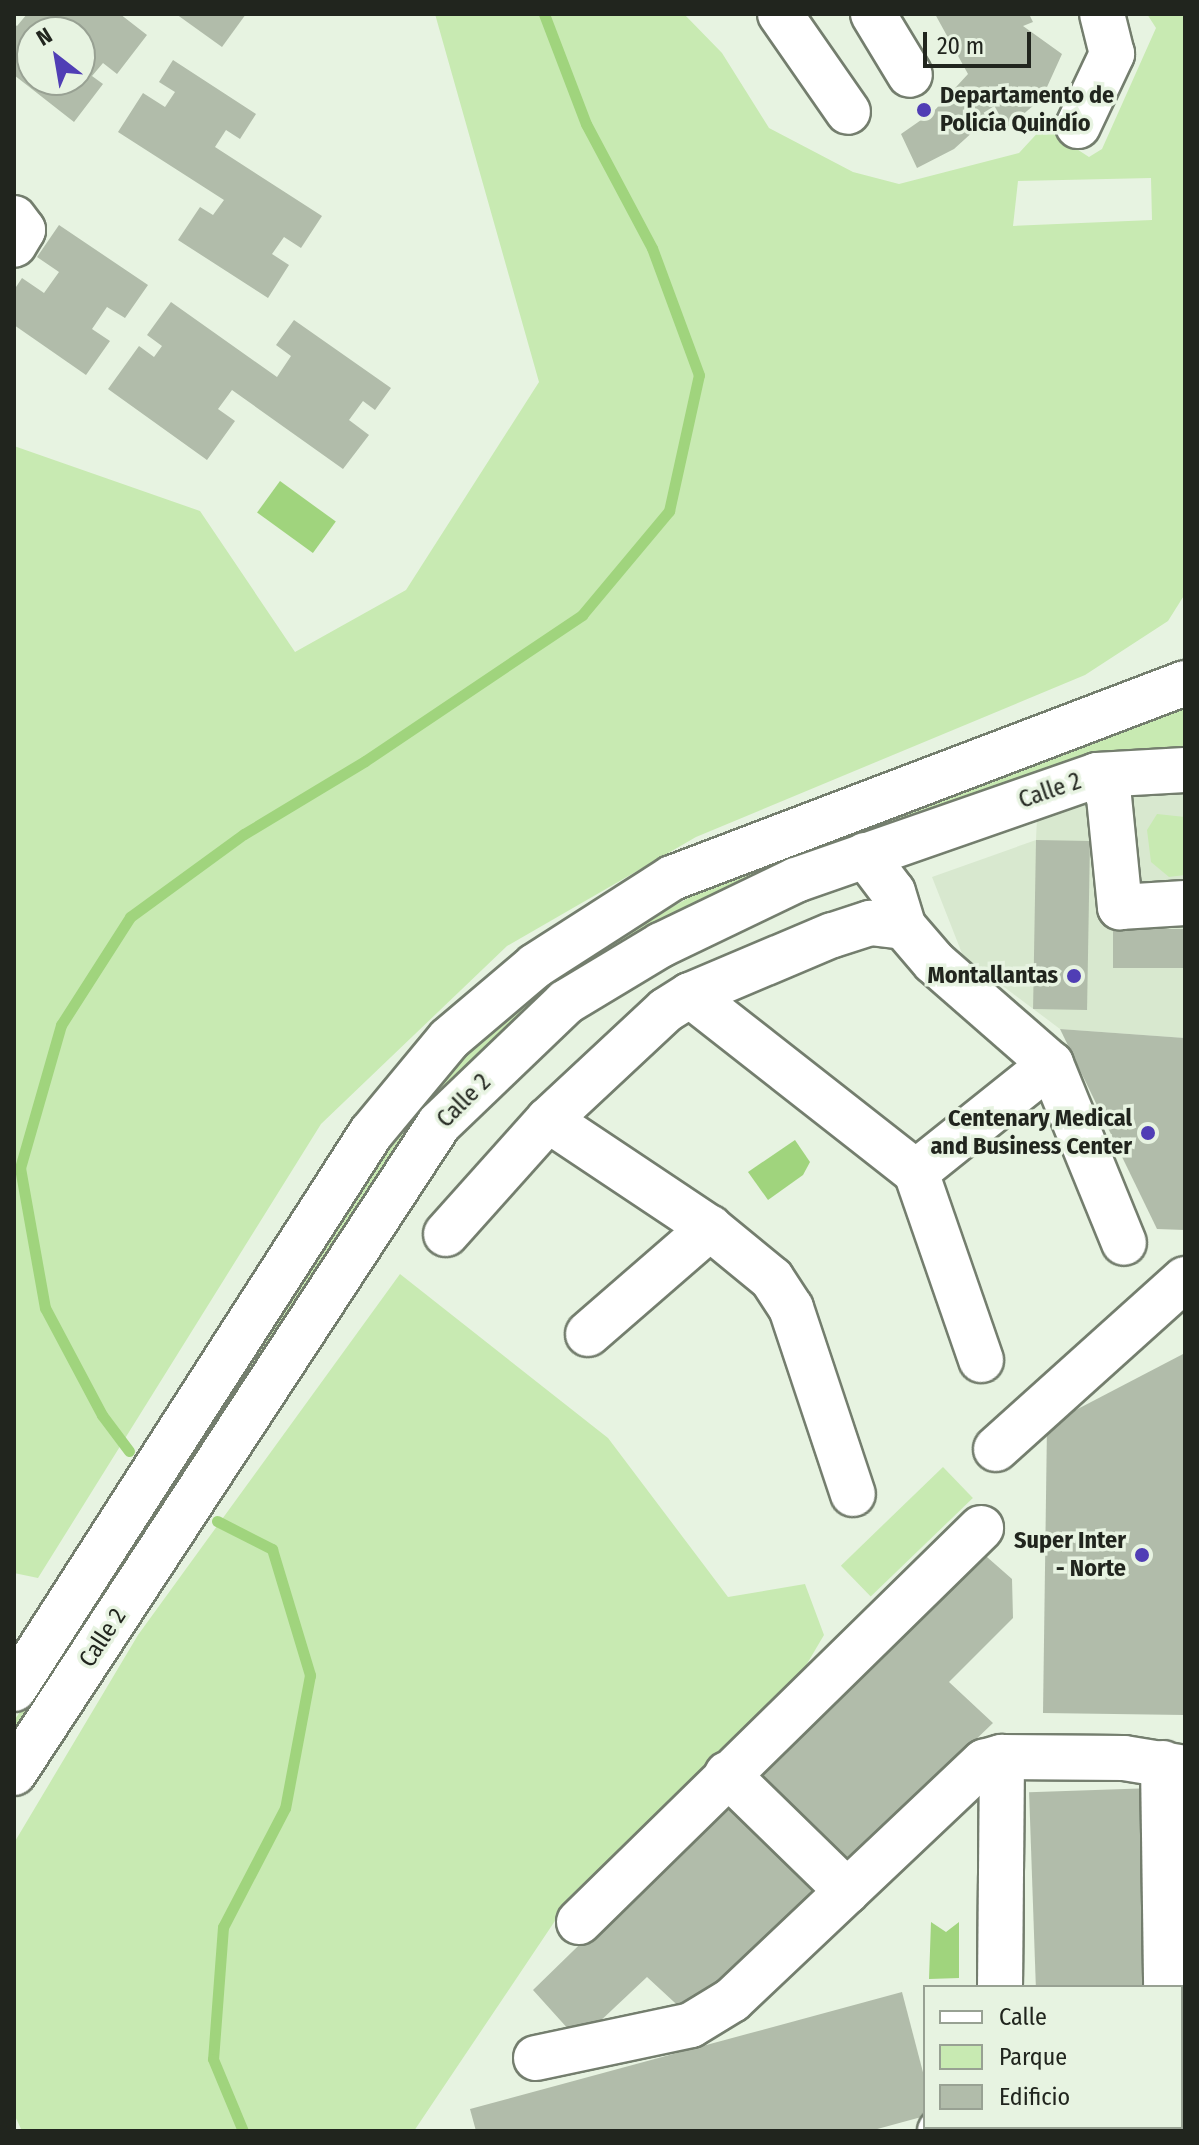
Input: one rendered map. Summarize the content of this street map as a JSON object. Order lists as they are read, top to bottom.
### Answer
{
  "streets": {
    "main road": ["Calle 2"]
  },
  "places": [
    "Departamento de Policía Quindío",
    "Montallantas",
    "Centenary Medical and Business Center",
    "Super Inter - Norte"
  ],
  "legend": ["Calle", "Parque", "Edificio"],
  "scale_bar": "20 m",
  "north": "top left"
}
